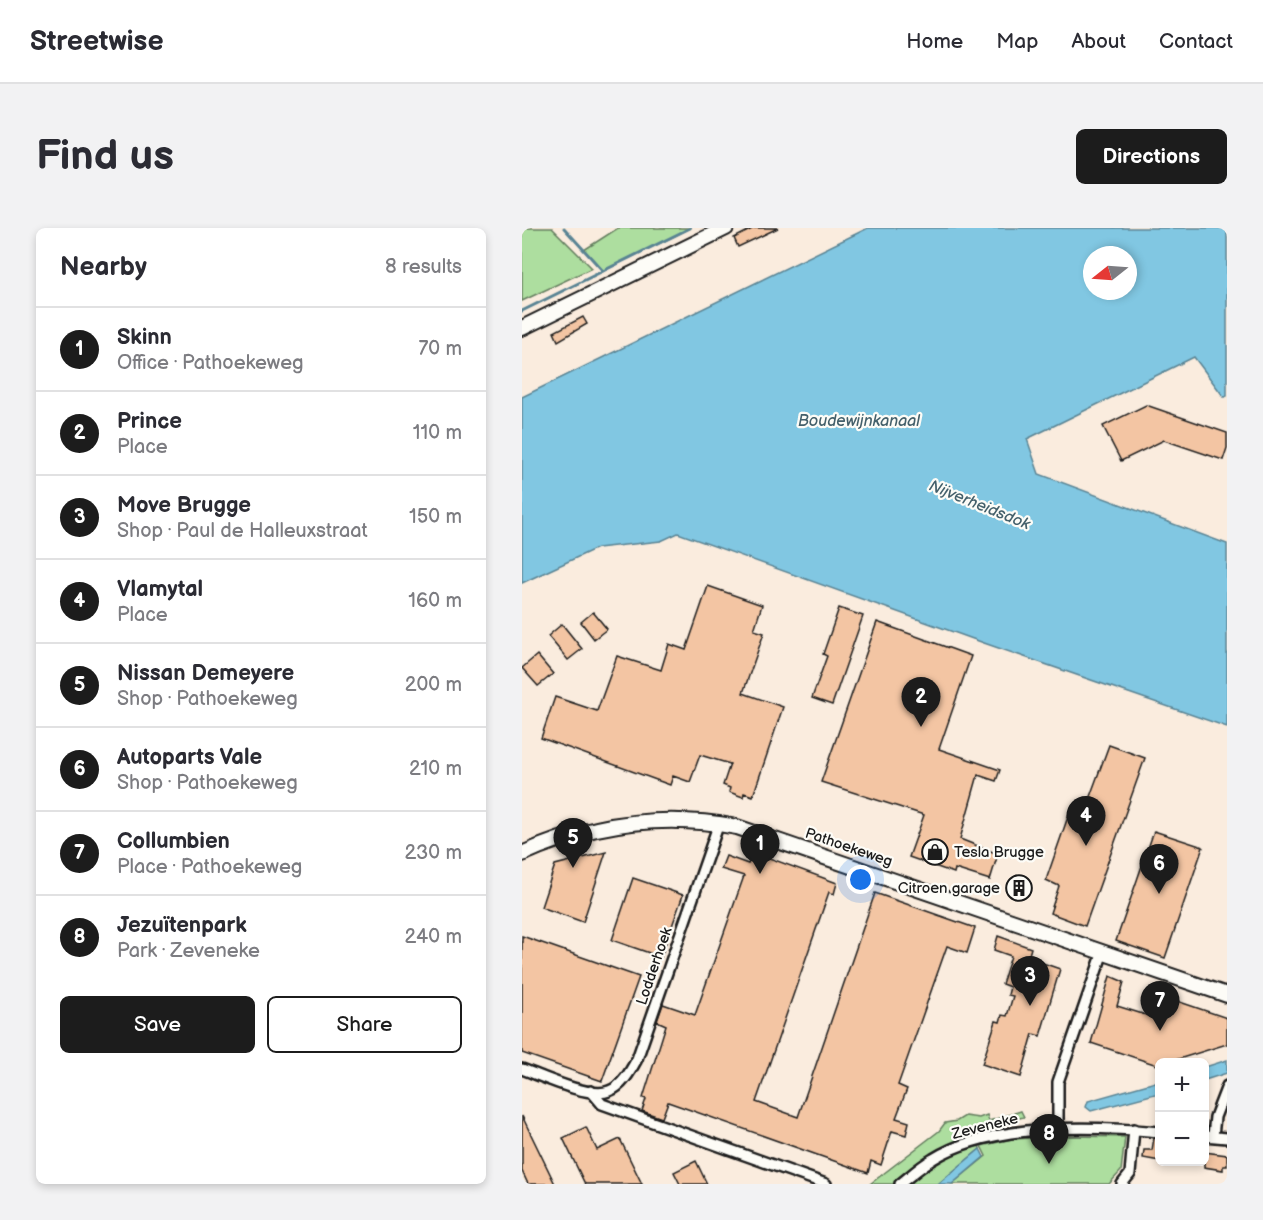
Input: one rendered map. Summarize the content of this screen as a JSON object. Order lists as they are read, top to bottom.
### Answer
{
  "streets": {
    "main road": ["Pathoekeweg"],
    "street": ["Lodderhoek", "Zeveneke"]
  },
  "crossings": [
    ["Pathoekeweg", "Lodderhoek"]
  ],
  "water": ["Boudewijnkanaal", "Nijverheidsdok"],
  "places": {
    "shop": ["Tesla Brugge"],
    "building": ["Citroen garage"]
  },
  "north": "left",
  "page": {
    "header": "Streetwise",
    "nav": [
      "Home",
      "Map",
      "About",
      "Contact"
    ],
    "buttons": [
      "Directions",
      ["Save", "Share"]
    ],
    "title": "Find us",
    "heading": ["Nearby", "8 results"],
    "list": [
      {
        "mark": "1",
        "name": "Skinn",
        "note": "Office · Pathoekeweg",
        "value": "70 m"
      },
      {
        "mark": "2",
        "name": "Prince",
        "note": "Place",
        "value": "110 m"
      },
      {
        "mark": "3",
        "name": "Move Brugge",
        "note": "Shop · Paul de Halleuxstraat",
        "value": "150 m"
      },
      {
        "mark": "4",
        "name": "Vlamytal",
        "note": "Place",
        "value": "160 m"
      },
      {
        "mark": "5",
        "name": "Nissan Demeyere",
        "note": "Shop · Pathoekeweg",
        "value": "200 m"
      },
      {
        "mark": "6",
        "name": "Autoparts Vale",
        "note": "Shop · Pathoekeweg",
        "value": "210 m"
      },
      {
        "mark": "7",
        "name": "Collumbien",
        "note": "Place · Pathoekeweg",
        "value": "230 m"
      },
      {
        "mark": "8",
        "name": "Jezuïtenpark",
        "note": "Park · Zeveneke",
        "value": "240 m"
      }
    ],
    "pins": [
      "2",
      "4",
      "5",
      "1",
      "6",
      "3",
      "7",
      "8"
    ],
    "map_buttons": ["+", "−"]
  }
}
